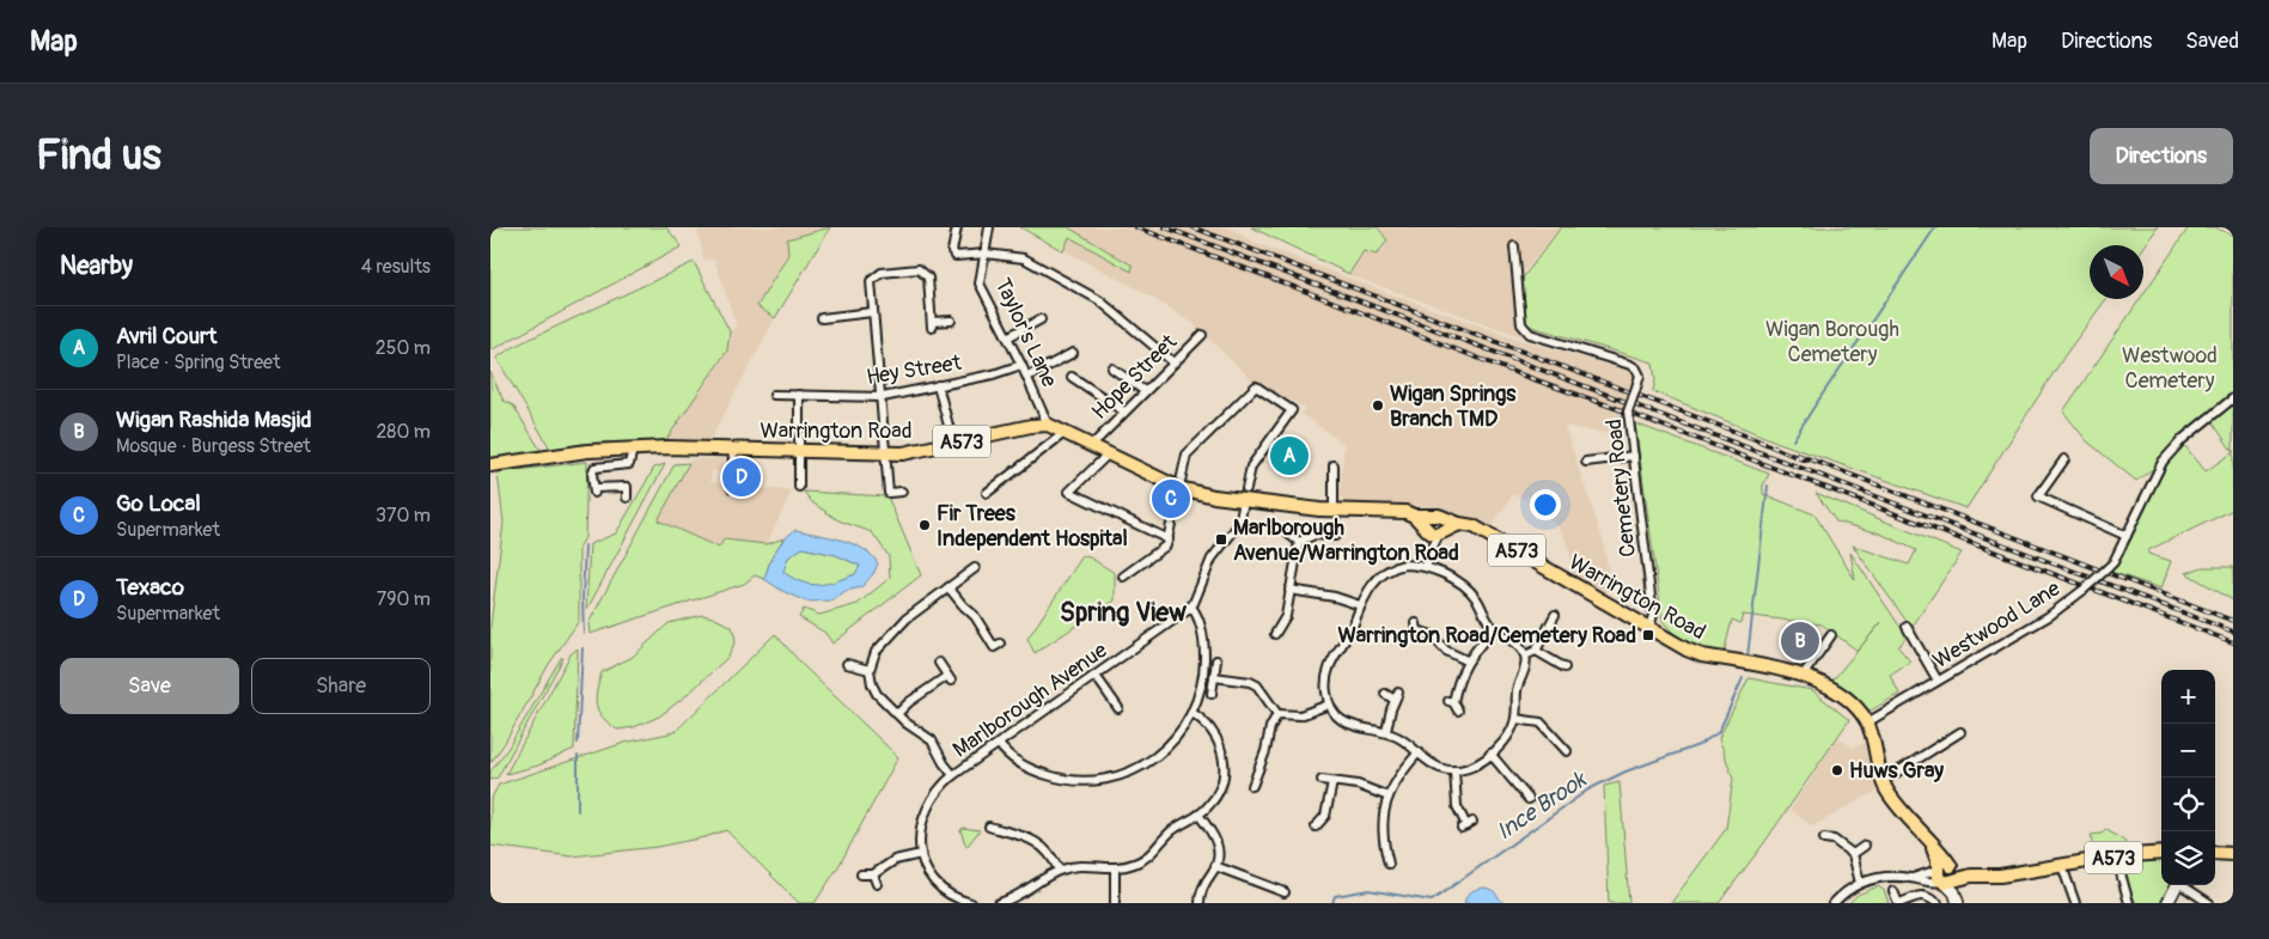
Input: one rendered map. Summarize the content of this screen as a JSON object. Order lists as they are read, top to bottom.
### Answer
{
  "streets": {
    "main road": ["Warrington Road", "A573"],
    "street": [
      "Taylor's Lane",
      "Hey Street",
      "Hope Street",
      "Cemetery Road",
      "Westwood Lane",
      "Marlborough Avenue"
    ]
  },
  "crossings": [
    ["Taylor's Lane", "Hey Street"],
    ["Taylor's Lane", "Warrington Road"],
    ["Hope Street", "Warrington Road"],
    ["Warrington Road", "A573"],
    ["Warrington Road", "Cemetery Road"],
    ["Warrington Road", "Westwood Lane"],
    ["Warrington Road", "Marlborough Avenue"]
  ],
  "districts": ["Spring View"],
  "water": ["Ince Brook"],
  "parks": ["Wigan Borough Cemetery", "Westwood Cemetery"],
  "places": {
    "other": ["Wigan Springs Branch TMD", "Fir Trees Independent Hospital", "Huws Gray"],
    "transit": ["Marlborough Avenue/Warrington Road", "Warrington Road/Cemetery Road"]
  },
  "north": "bottom right",
  "page": {
    "header": "Map",
    "nav": ["Map", "Directions", "Saved"],
    "buttons": [
      "Directions",
      ["Save", "Share"]
    ],
    "title": "Find us",
    "heading": ["Nearby", "4 results"],
    "list": [
      {
        "mark": "A",
        "name": "Avril Court",
        "note": "Place · Spring Street",
        "value": "250 m"
      },
      {
        "mark": "B",
        "name": "Wigan Rashida Masjid",
        "note": "Mosque · Burgess Street",
        "value": "280 m"
      },
      {
        "mark": "C",
        "name": "Go Local",
        "note": "Supermarket",
        "value": "370 m"
      },
      {
        "mark": "D",
        "name": "Texaco",
        "note": "Supermarket",
        "value": "790 m"
      }
    ],
    "pins": [
      "A",
      "D",
      "C",
      "B"
    ],
    "map_buttons": ["+", "−"]
  }
}
